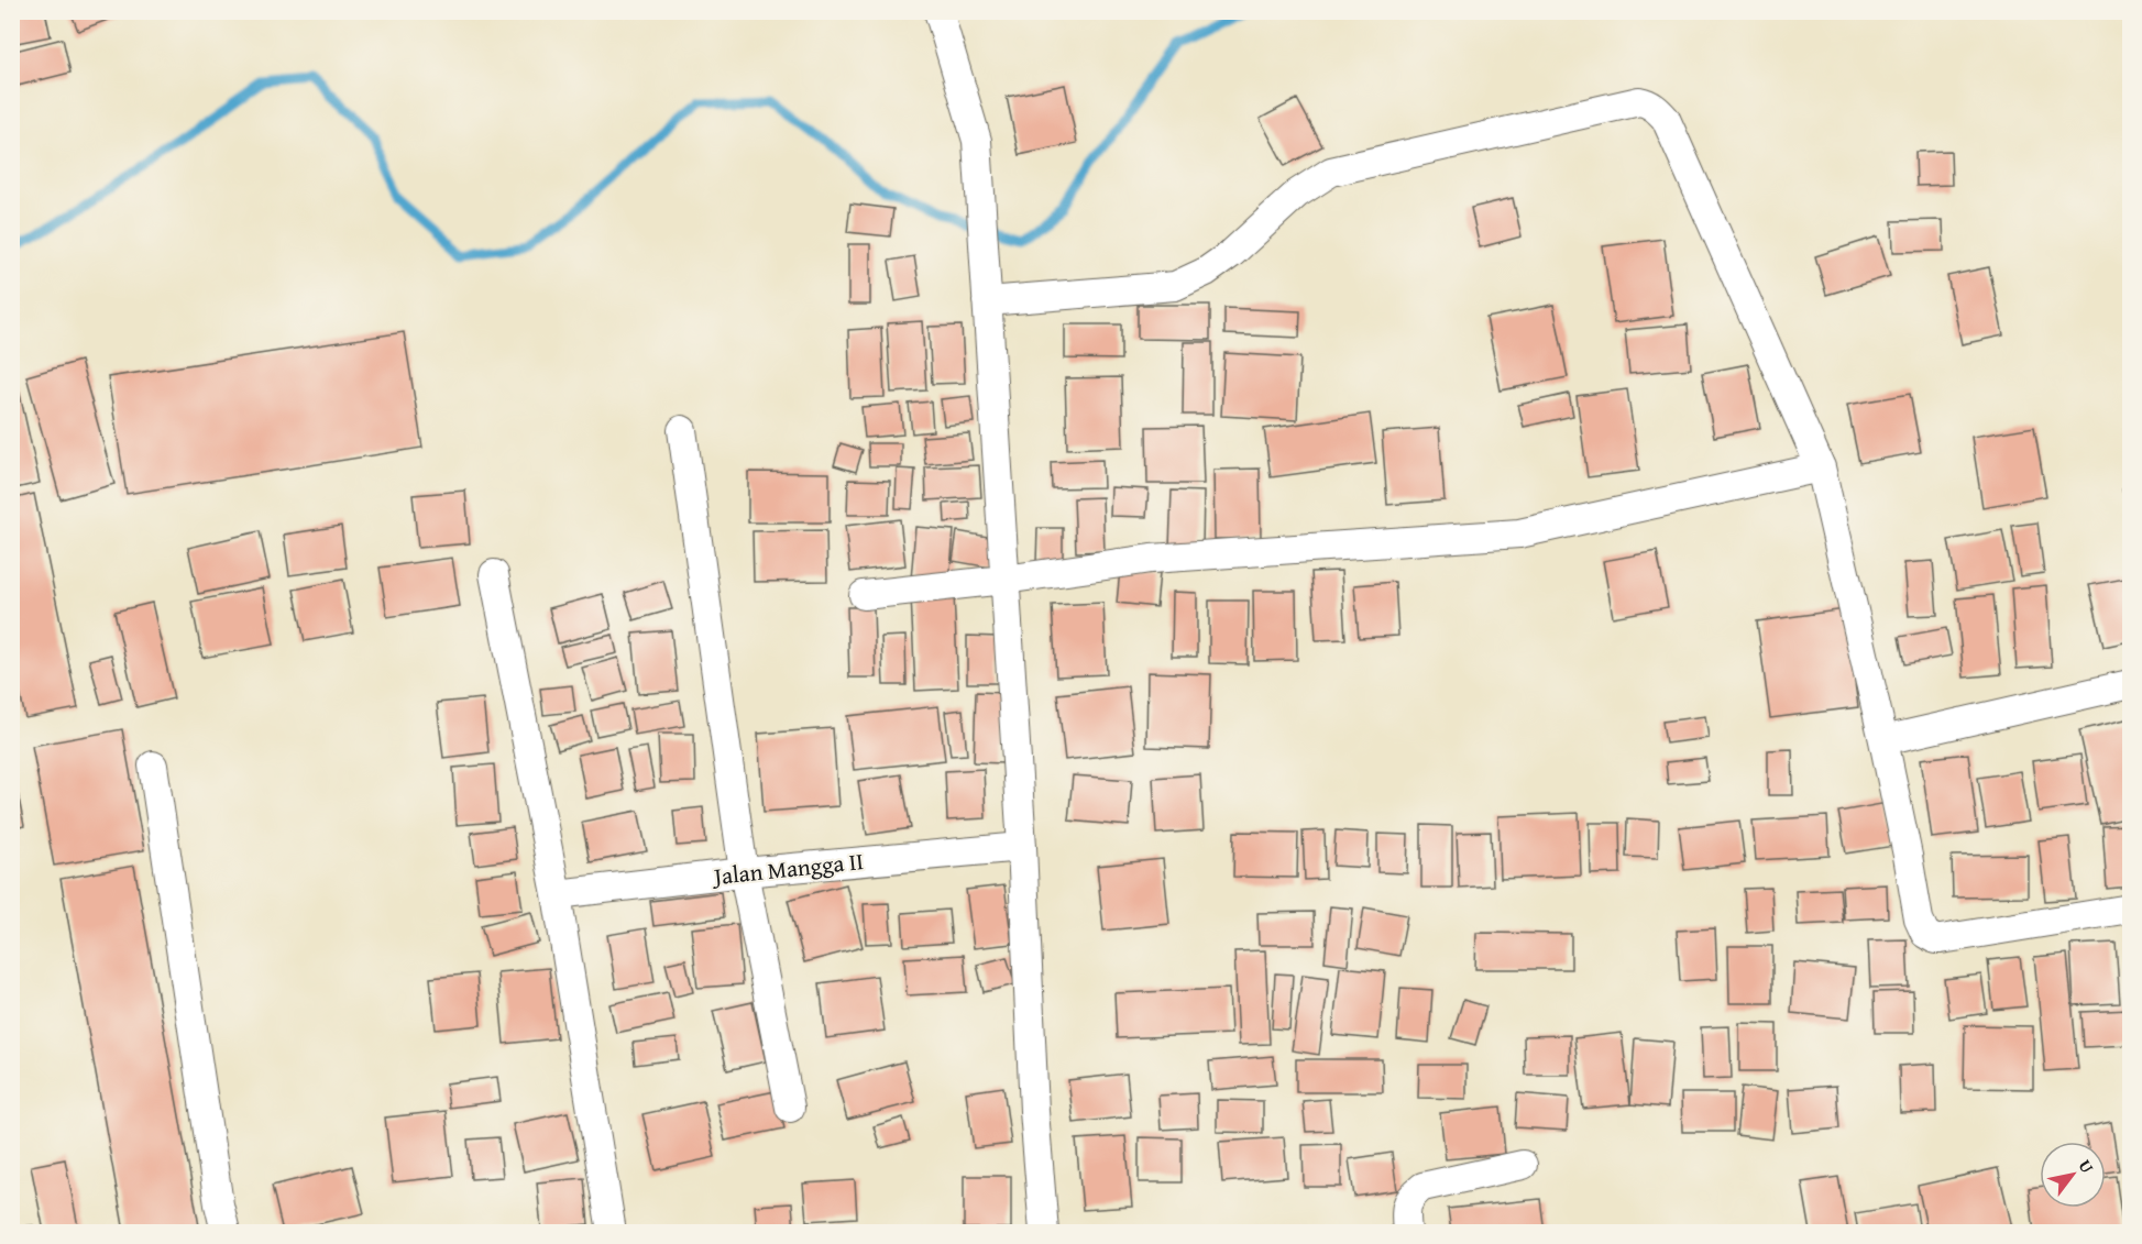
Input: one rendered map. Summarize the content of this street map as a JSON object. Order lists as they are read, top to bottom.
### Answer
{
  "streets": {
    "street": ["Jalan Mangga II"]
  },
  "north": "top right"
}
